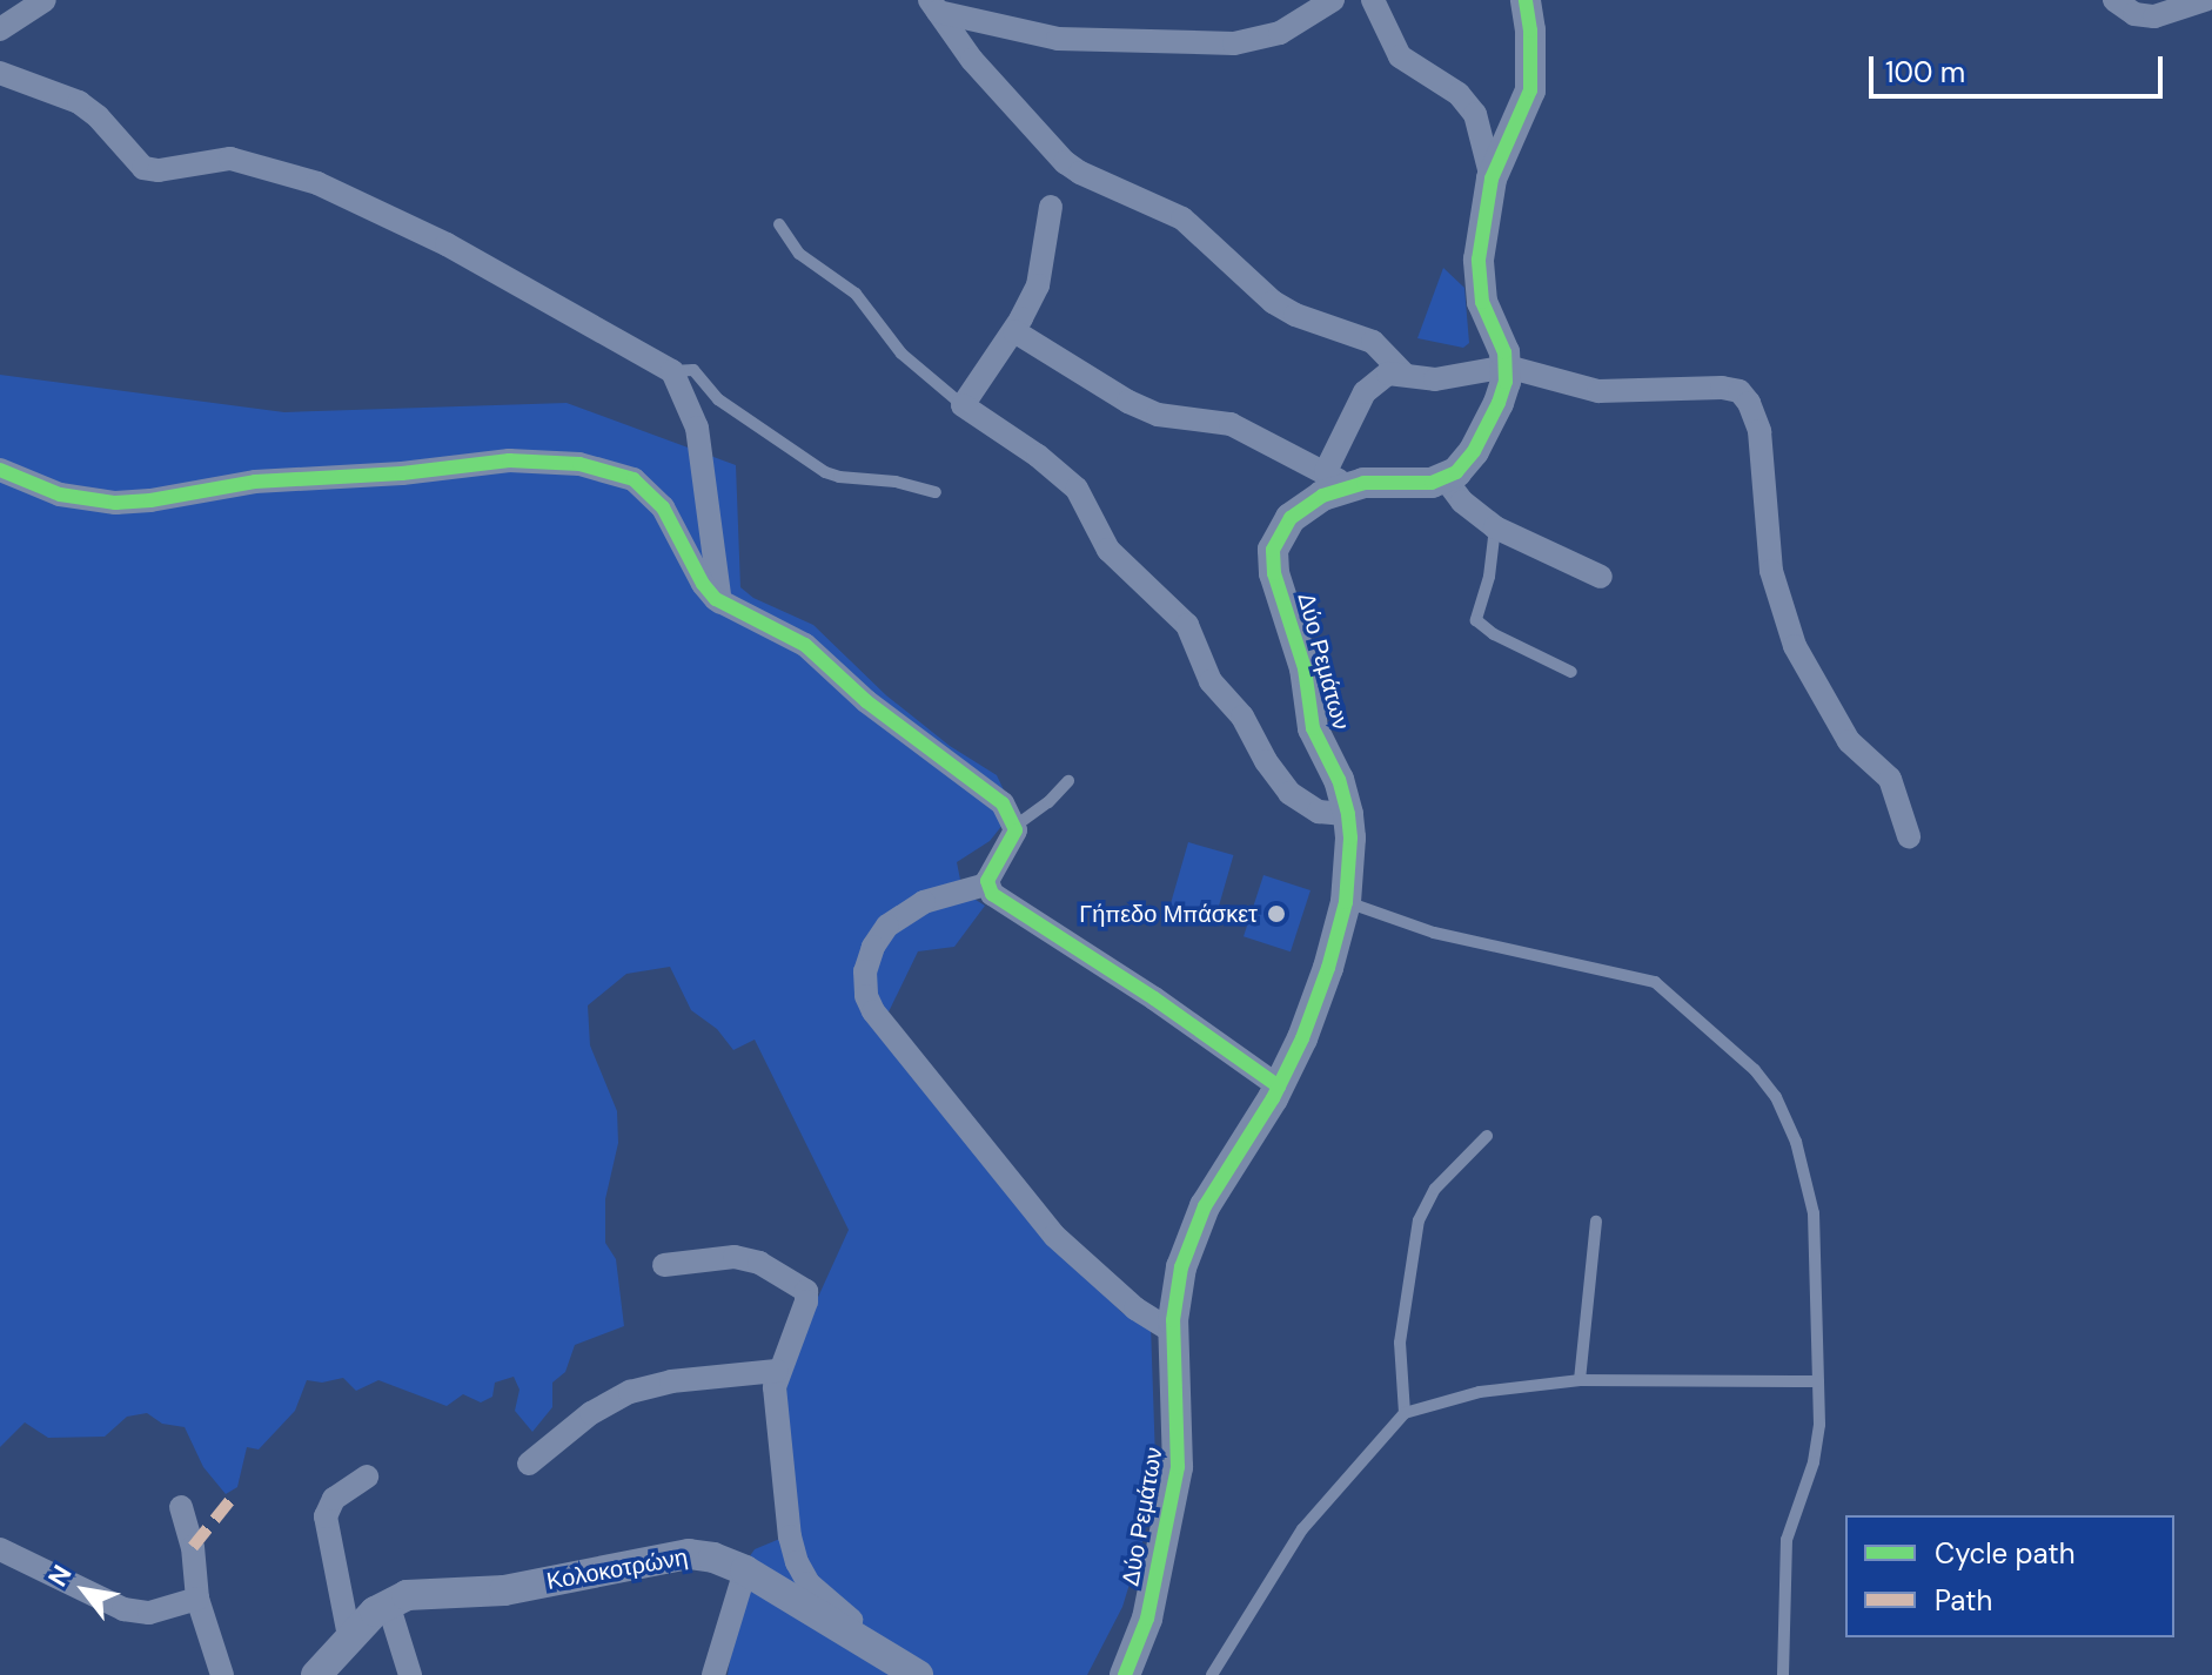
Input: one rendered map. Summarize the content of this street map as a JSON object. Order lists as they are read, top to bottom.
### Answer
{
  "streets": {
    "street": ["Δύο Ρεμάτων", "Κολοκοτρώνη"]
  },
  "places": ["Γήπεδο Μπάσκετ"],
  "legend": ["Cycle path", "Path"],
  "scale_bar": "100 m",
  "north": "top left"
}
